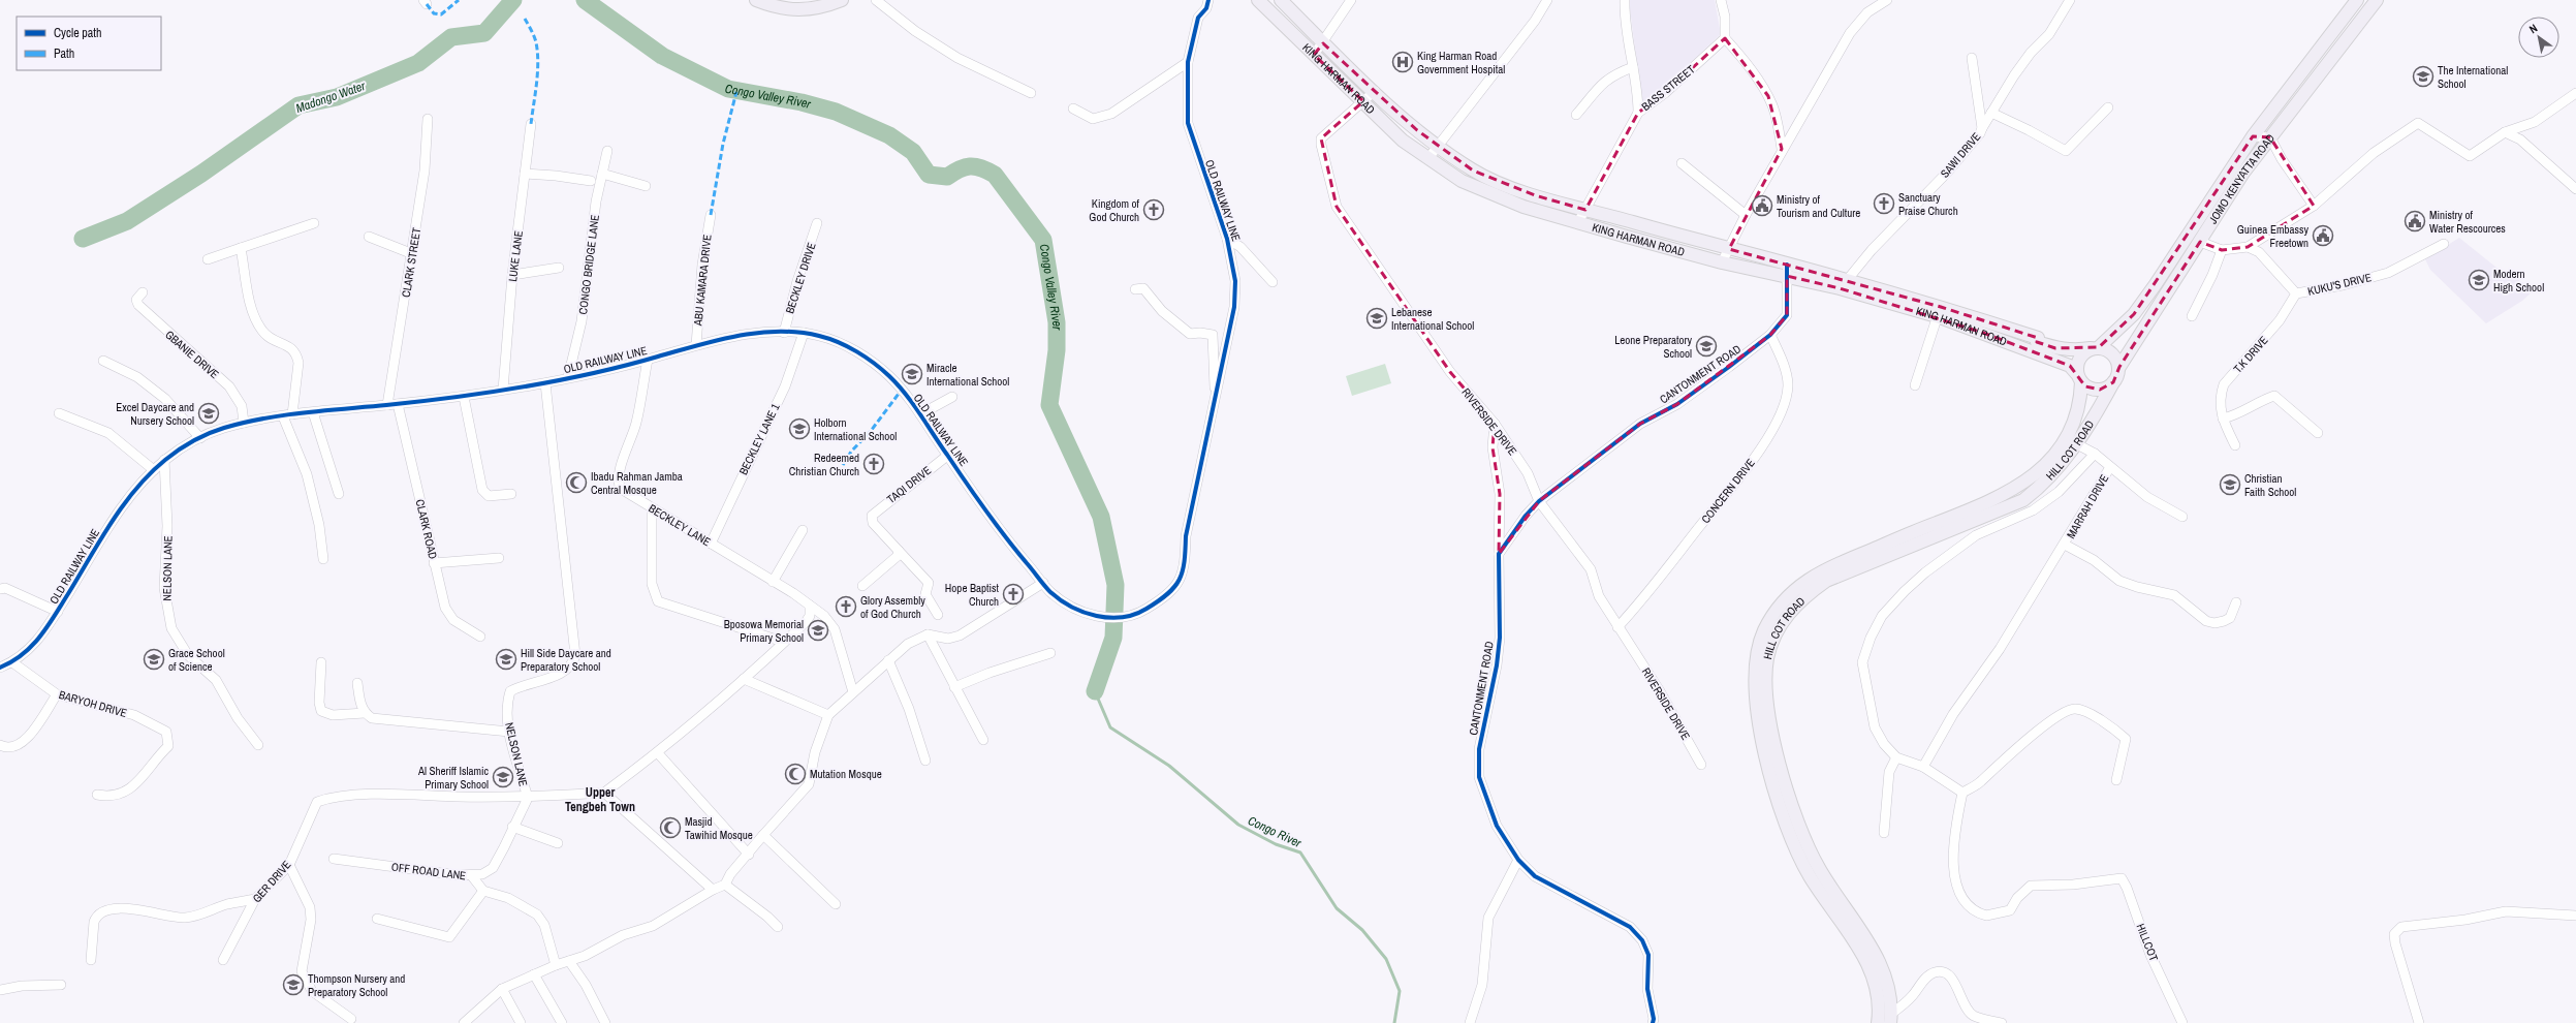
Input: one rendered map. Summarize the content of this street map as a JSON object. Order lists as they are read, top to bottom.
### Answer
{
  "streets": {
    "main road": ["KING HARMAN ROAD", "JOMO KENYATTA ROAD", "HILL COT ROAD"],
    "street": [
      "BASS STREET",
      "SAWI DRIVE",
      "OLD RAILWAY LINE",
      "LUKE LANE",
      "CLARK STREET",
      "CONGO BRIDGE LANE",
      "BECKLEY DRIVE",
      "ABU KAMARA DRIVE",
      "KUKU'S DRIVE",
      "GBANIE DRIVE",
      "T.K DRIVE",
      "CANTONMENT ROAD",
      "RIVERSIDE DRIVE",
      "BECKLEY LANE 1",
      "TAQI DRIVE",
      "CONCERN DRIVE",
      "MARRAH DRIVE",
      "BECKLEY LANE",
      "CLARK ROAD",
      "NELSON LANE",
      "BARYOH DRIVE",
      "OFF ROAD LANE",
      "GER DRIVE",
      "HILLCOT"
    ]
  },
  "crossings": [
    ["KING HARMAN ROAD", "BASS STREET"],
    ["KING HARMAN ROAD", "SAWI DRIVE"],
    ["KING HARMAN ROAD", "JOMO KENYATTA ROAD"],
    ["KING HARMAN ROAD", "CANTONMENT ROAD"],
    ["KING HARMAN ROAD", "RIVERSIDE DRIVE"],
    ["KING HARMAN ROAD", "HILL COT ROAD"],
    ["JOMO KENYATTA ROAD", "HILL COT ROAD"],
    ["OLD RAILWAY LINE", "LUKE LANE"],
    ["OLD RAILWAY LINE", "CLARK STREET"],
    ["OLD RAILWAY LINE", "CONGO BRIDGE LANE"],
    ["OLD RAILWAY LINE", "BECKLEY DRIVE"],
    ["OLD RAILWAY LINE", "ABU KAMARA DRIVE"],
    ["OLD RAILWAY LINE", "GBANIE DRIVE"],
    ["OLD RAILWAY LINE", "BECKLEY LANE 1"],
    ["OLD RAILWAY LINE", "TAQI DRIVE"],
    ["OLD RAILWAY LINE", "BECKLEY LANE"],
    ["OLD RAILWAY LINE", "CLARK ROAD"],
    ["OLD RAILWAY LINE", "NELSON LANE"],
    ["OLD RAILWAY LINE", "BARYOH DRIVE"],
    ["KUKU'S DRIVE", "T.K DRIVE"],
    ["CANTONMENT ROAD", "RIVERSIDE DRIVE"],
    ["CANTONMENT ROAD", "CONCERN DRIVE"],
    ["RIVERSIDE DRIVE", "CONCERN DRIVE"],
    ["BECKLEY LANE 1", "BECKLEY LANE"],
    ["HILL COT ROAD", "MARRAH DRIVE"],
    ["NELSON LANE", "OFF ROAD LANE"],
    ["NELSON LANE", "GER DRIVE"],
    ["OFF ROAD LANE", "GER DRIVE"]
  ],
  "districts": ["Upper Tengbeh Town"],
  "water": ["Congo Valley River", "Madongo Water", "Congo River"],
  "places": {
    "hospital": ["King Harman Road Government Hospital"],
    "school or university": [
      "The International School",
      "Modern High School",
      "Lebanese International School",
      "Leone Preparatory School",
      "Miracle International School",
      "Excel Daycare and Nursery School",
      "Holborn International School",
      "Christian Faith School",
      "Bposowa Memorial Primary School",
      "Grace School of Science",
      "Hill Side Daycare and Preparatory School",
      "Al Sheriff Islamic Primary School",
      "Thompson Nursery and Preparatory School"
    ],
    "church": [
      "Sanctuary Praise Church",
      "Kingdom of God Church",
      "Redeemed Christian Church",
      "Hope Baptist Church",
      "Glory Assembly of God Church"
    ],
    "public building": ["Ministry of Tourism and Culture", "Ministry of Water Rescources", "Guinea Embassy Freetown"],
    "mosque": ["Ibadu Rahman Jamba Central Mosque", "Mutation Mosque", "Masjid Tawihid Mosque"]
  },
  "legend": ["Cycle path", "Path"],
  "north": "top left"
}
